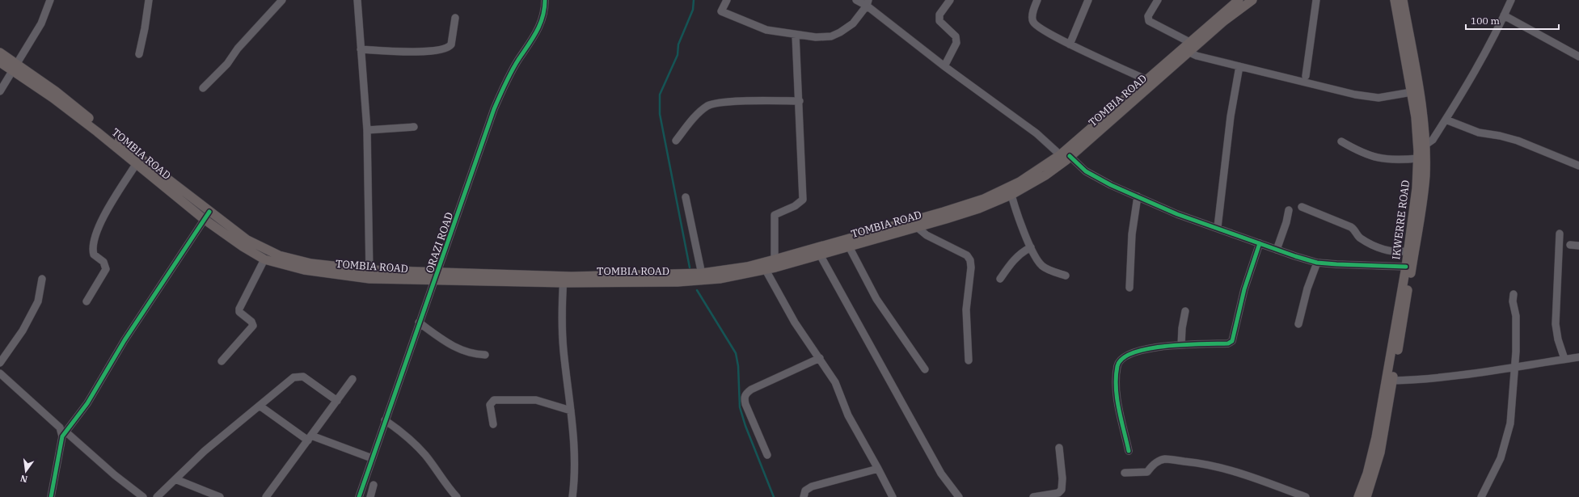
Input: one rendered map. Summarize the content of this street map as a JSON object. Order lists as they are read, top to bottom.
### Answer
{
  "streets": {
    "main road": ["TOMBIA ROAD", "IKWERRE ROAD"],
    "street": ["ORAZI ROAD"]
  },
  "crossings": [
    ["TOMBIA ROAD", "ORAZI ROAD"]
  ],
  "scale_bar": "100 m",
  "north": "bottom"
}
